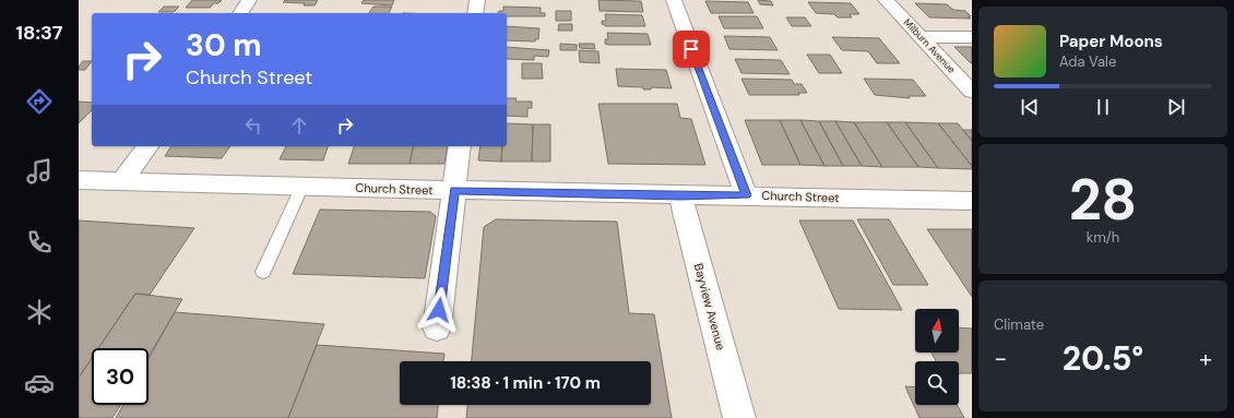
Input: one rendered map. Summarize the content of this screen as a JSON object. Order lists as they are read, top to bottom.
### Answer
{
  "streets": {
    "street": ["Milburn Avenue", "Church Street", "Bayview Avenue"]
  },
  "crossings": [
    ["Church Street", "Bayview Avenue"]
  ],
  "north": "top",
  "page": {
    "tabs": "18:37",
    "turn": ["30 m", "Church Street"],
    "song": ["Paper Moons", "Ada Vale"],
    "tile": [
      ["28", "km/h"],
      "Climate"
    ],
    "heat": ["−", "20.5°", "+"],
    "limit": "30",
    "trip": "18:38 · 1 min · 170 m"
  }
}
